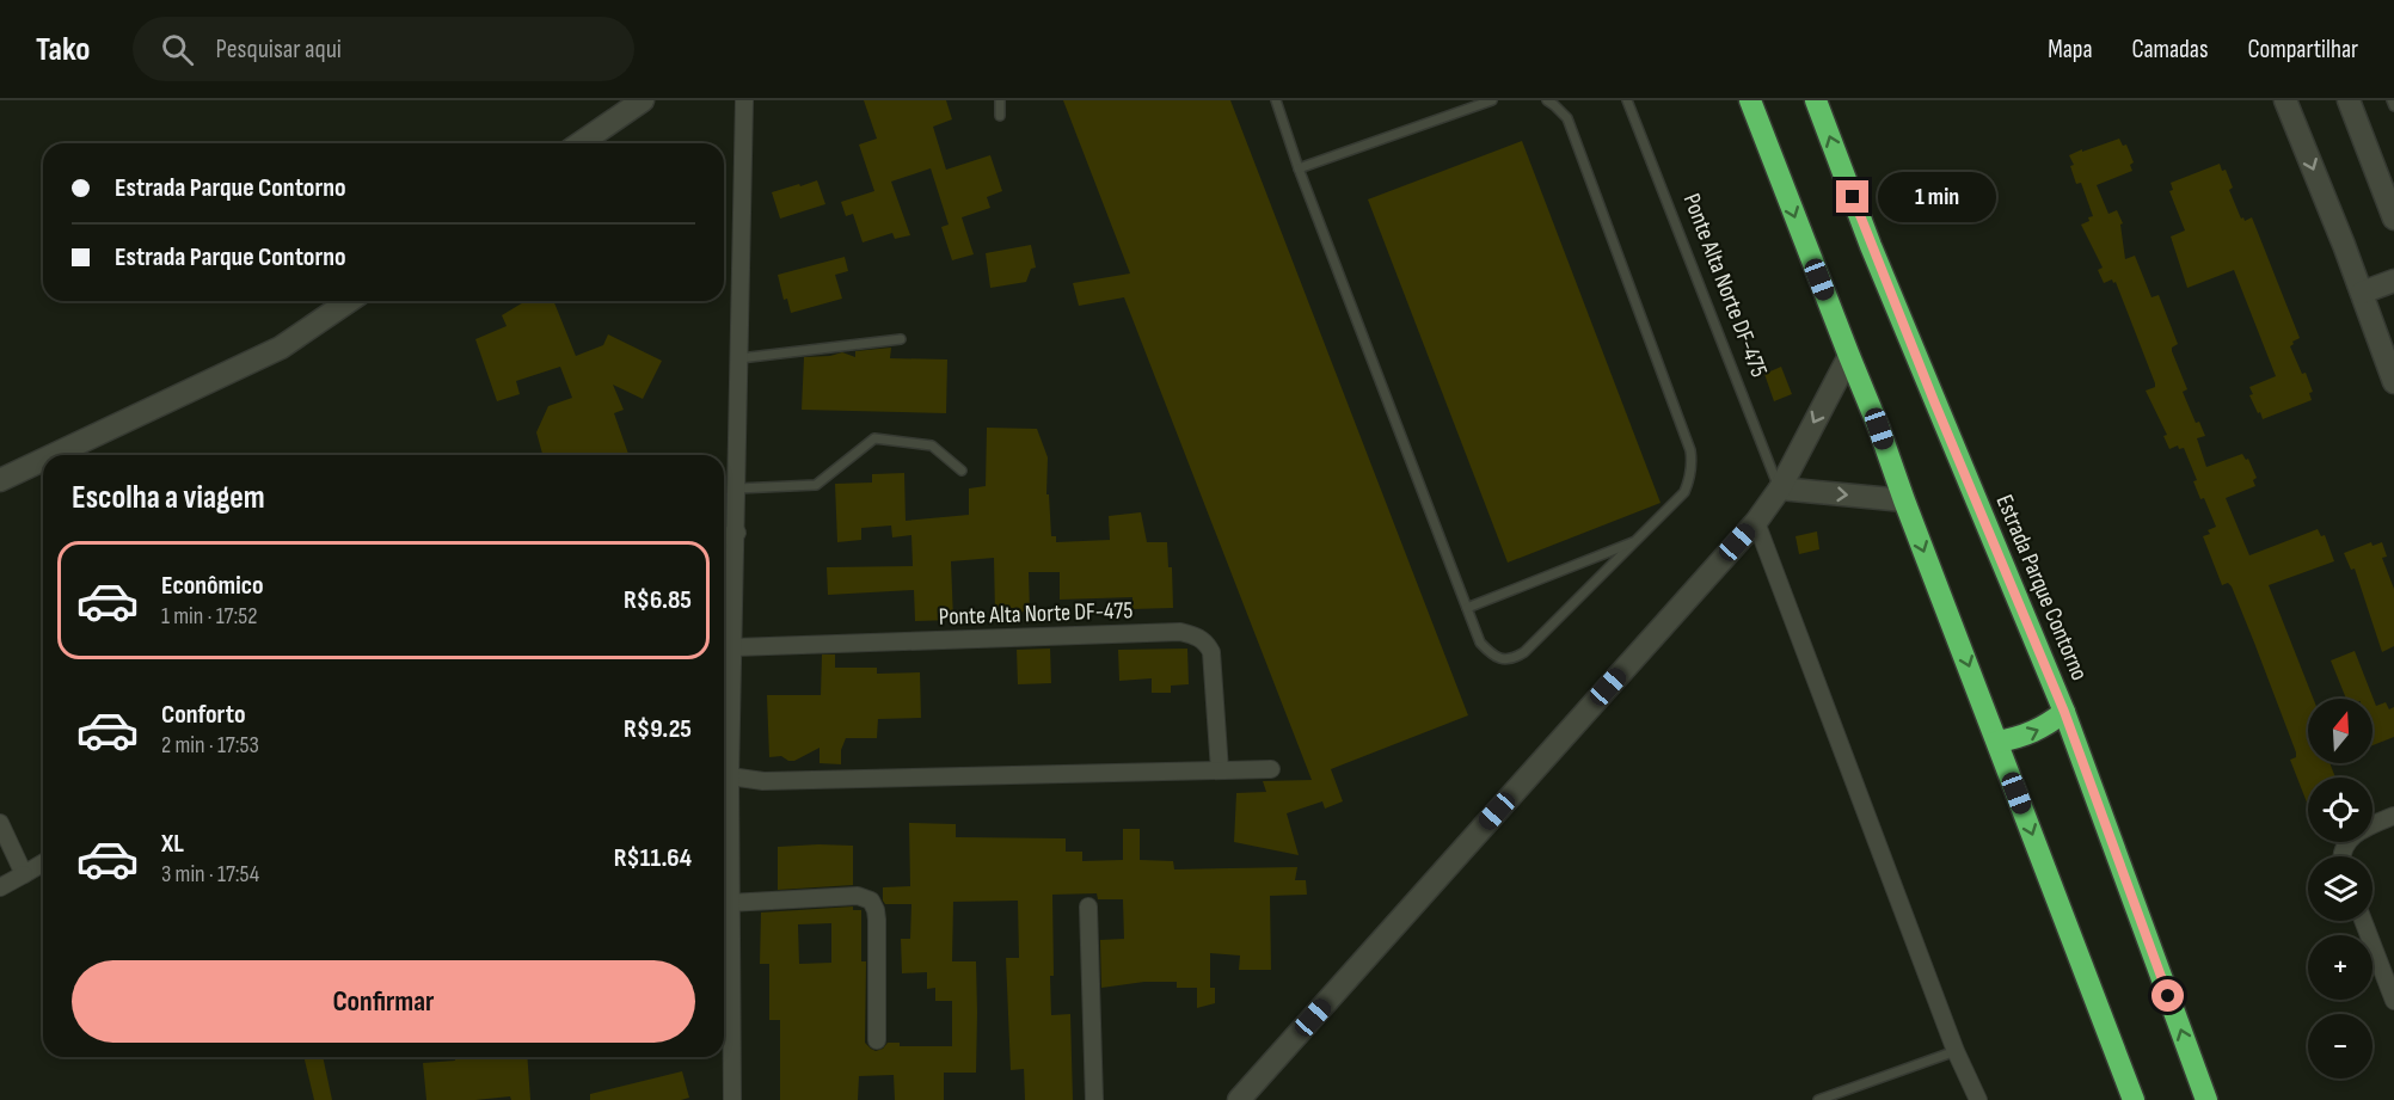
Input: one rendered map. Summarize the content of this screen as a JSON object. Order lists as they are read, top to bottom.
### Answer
{
  "streets": {
    "highway": ["Estrada Parque Contorno"],
    "street": ["Ponte Alta Norte DF-475"]
  },
  "north": "top",
  "page": {
    "header": "Tako",
    "search": "Pesquisar aqui",
    "nav": ["Mapa", "Camadas", "Compartilhar"],
    "banner": ["Estrada Parque Contorno", "Estrada Parque Contorno"],
    "bubble": "1 min",
    "heading": "Escolha a viagem",
    "list": [
      {
        "name": "Econômico",
        "note": "1 min · 17:52",
        "value": "R$6.85"
      },
      {
        "name": "Conforto",
        "note": "2 min · 17:53",
        "value": "R$9.25"
      },
      {
        "name": "XL",
        "note": "3 min · 17:54",
        "value": "R$11.64"
      }
    ],
    "map_buttons": ["+", "−"],
    "buttons": "Confirmar"
  }
}
